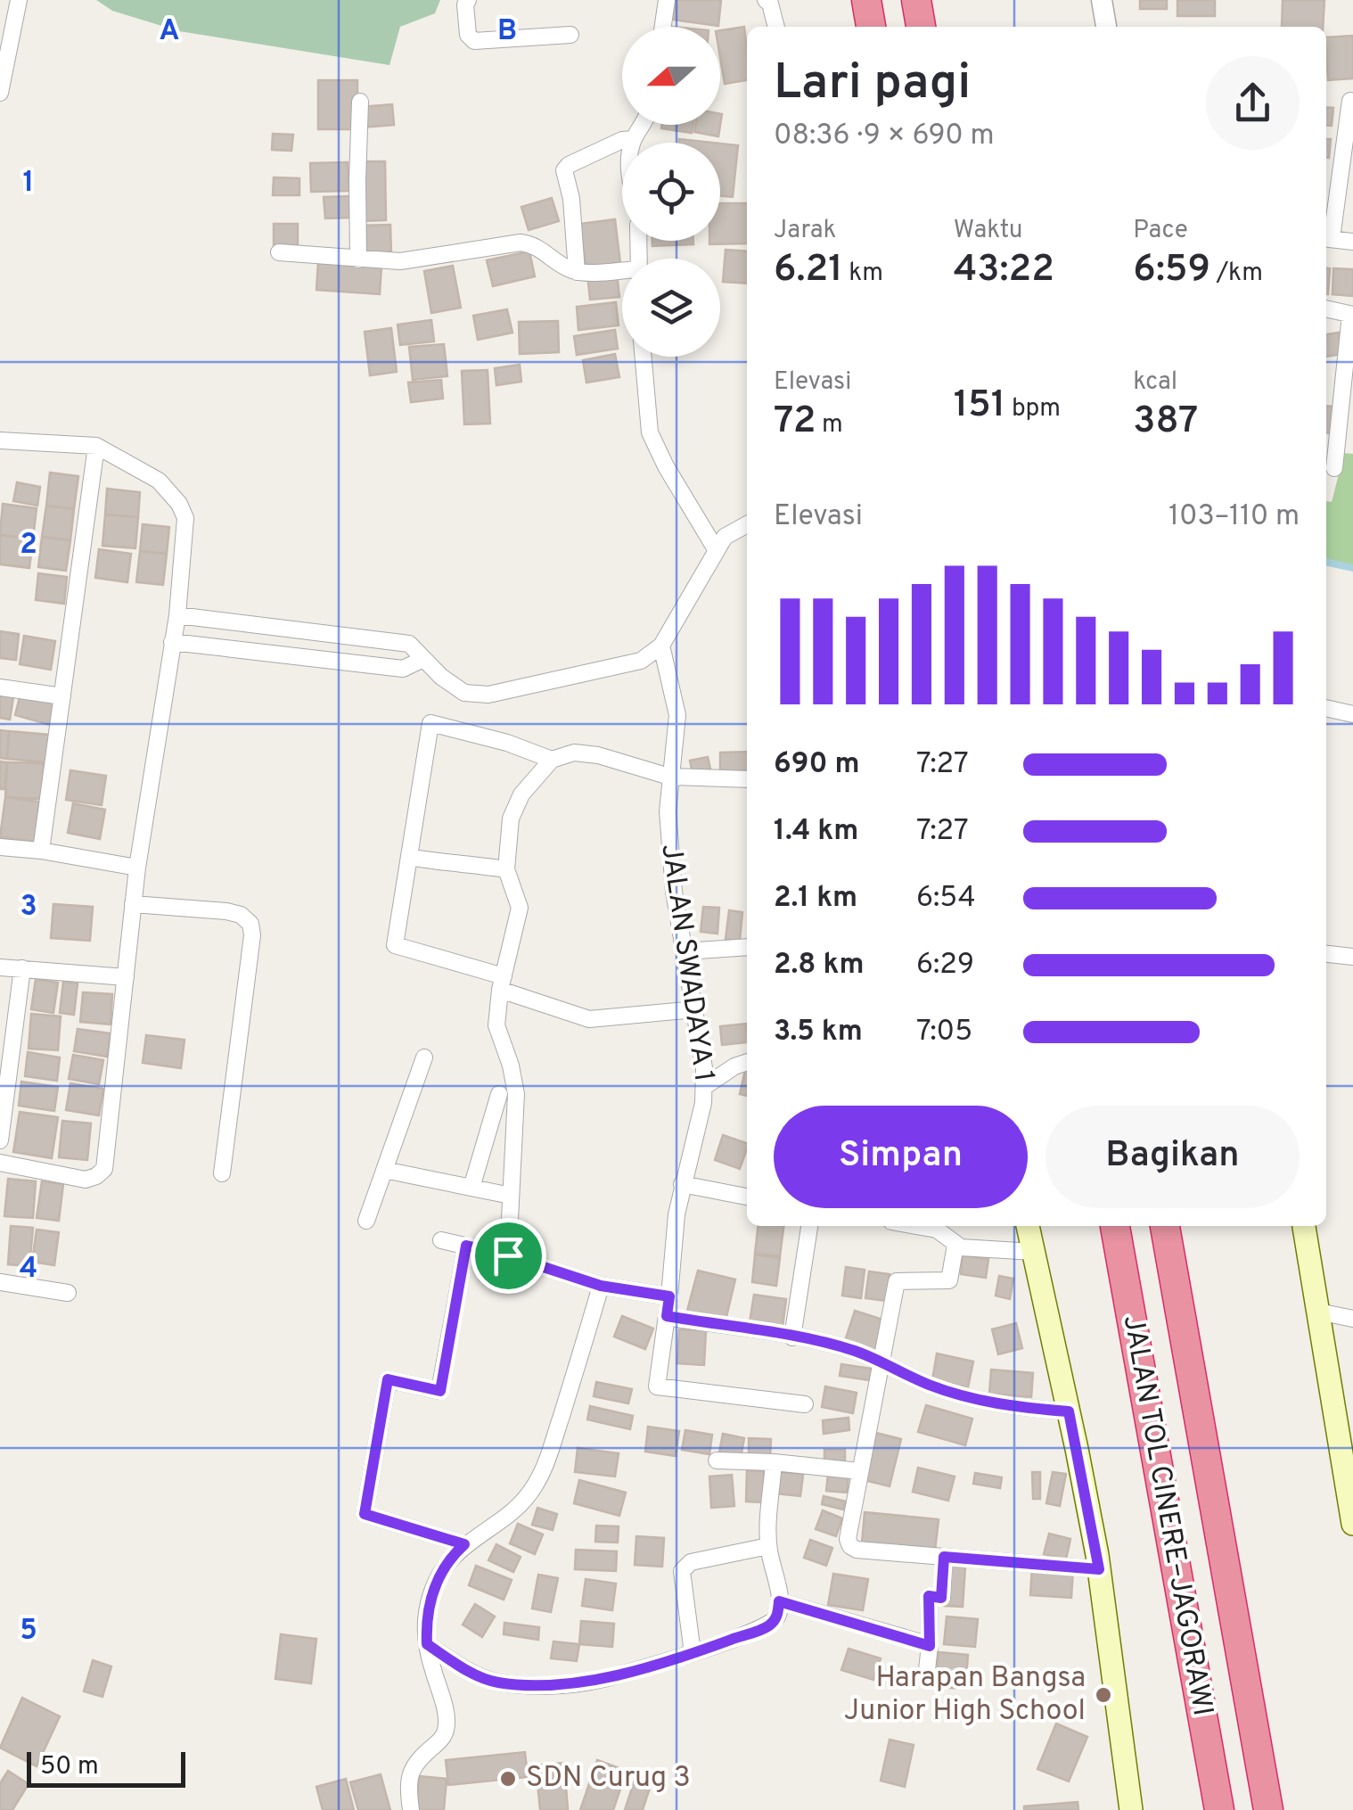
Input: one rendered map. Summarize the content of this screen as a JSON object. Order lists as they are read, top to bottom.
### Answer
{
  "streets": {
    "highway": ["JALAN TOL CINERE–JAGORAWI"],
    "street": ["JALAN SWADAYA 1"]
  },
  "places": ["Harapan Bangsa Junior High School", "SDN Curug 3"],
  "scale_bar": "50 m",
  "north": "left",
  "page": {
    "heading": ["Lari pagi", "08:36 · 9 × 690 m"],
    "stats": [
      ["Jarak", "6.21 km"],
      ["Waktu", "43:22"],
      ["Pace", "6:59 /km"],
      ["Elevasi", "72 m"],
      ["151 bpm"],
      ["kcal", "387"]
    ],
    "chart": ["Elevasi", "103–110 m"],
    "list": [
      {
        "name": "690 m",
        "note": "7:27"
      },
      {
        "name": "1.4 km",
        "note": "7:27"
      },
      {
        "name": "2.1 km",
        "note": "6:54"
      },
      {
        "name": "2.8 km",
        "note": "6:29"
      },
      {
        "name": "3.5 km",
        "note": "7:05"
      }
    ],
    "buttons": ["Simpan", "Bagikan"],
    "scale": "50 m"
  },
  "grid": {
    "columns": ["A", "B"],
    "rows": [
      "1",
      "2",
      "3",
      "4",
      "5"
    ]
  }
}
